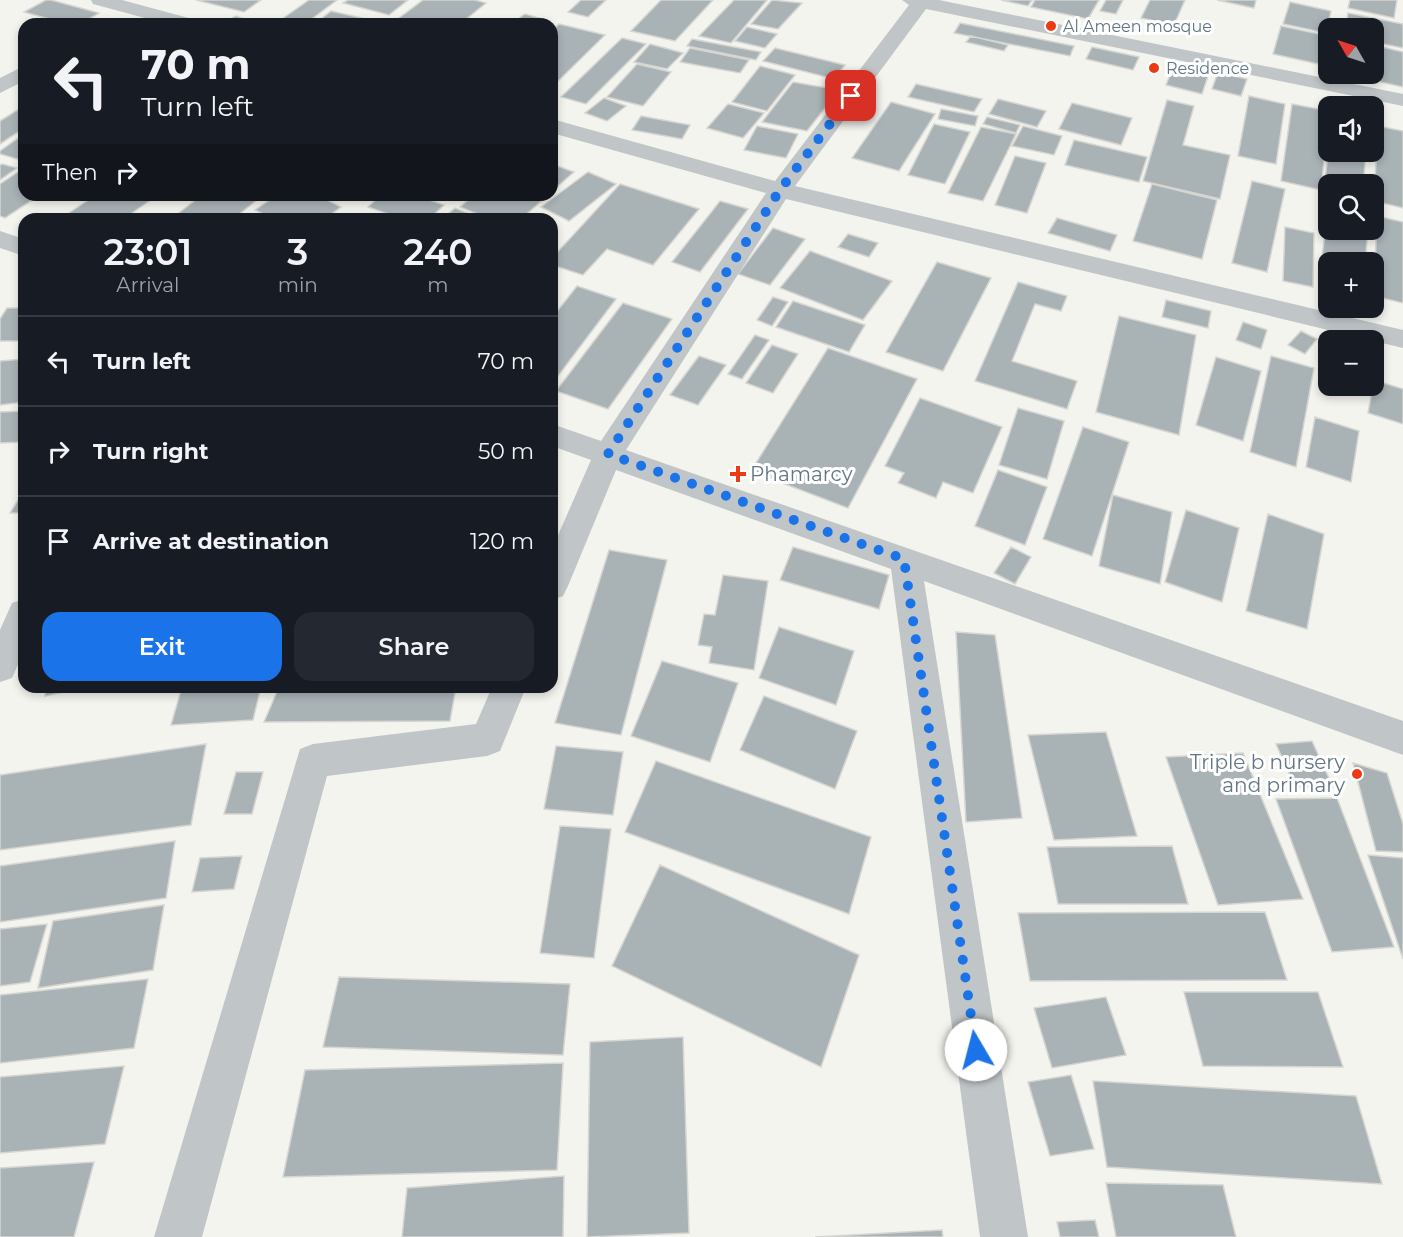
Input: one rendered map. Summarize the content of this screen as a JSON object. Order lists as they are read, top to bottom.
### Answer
{
  "places": {
    "other": ["Al Ameen mosque", "Residence", "Triple b nursery and primary"],
    "health": ["Phamarcy"]
  },
  "north": "top left",
  "page": {
    "map_buttons": ["+", "−"],
    "turn": ["70 m", "Turn left"],
    "then": "Then",
    "eta": [
      "23:01",
      "Arrival",
      "3",
      "min",
      "240",
      "m"
    ],
    "list": [
      {
        "name": "Turn left",
        "value": "70 m"
      },
      {
        "name": "Turn right",
        "value": "50 m"
      },
      {
        "name": "Arrive at destination",
        "value": "120 m"
      }
    ],
    "buttons": ["Exit", "Share"]
  }
}
